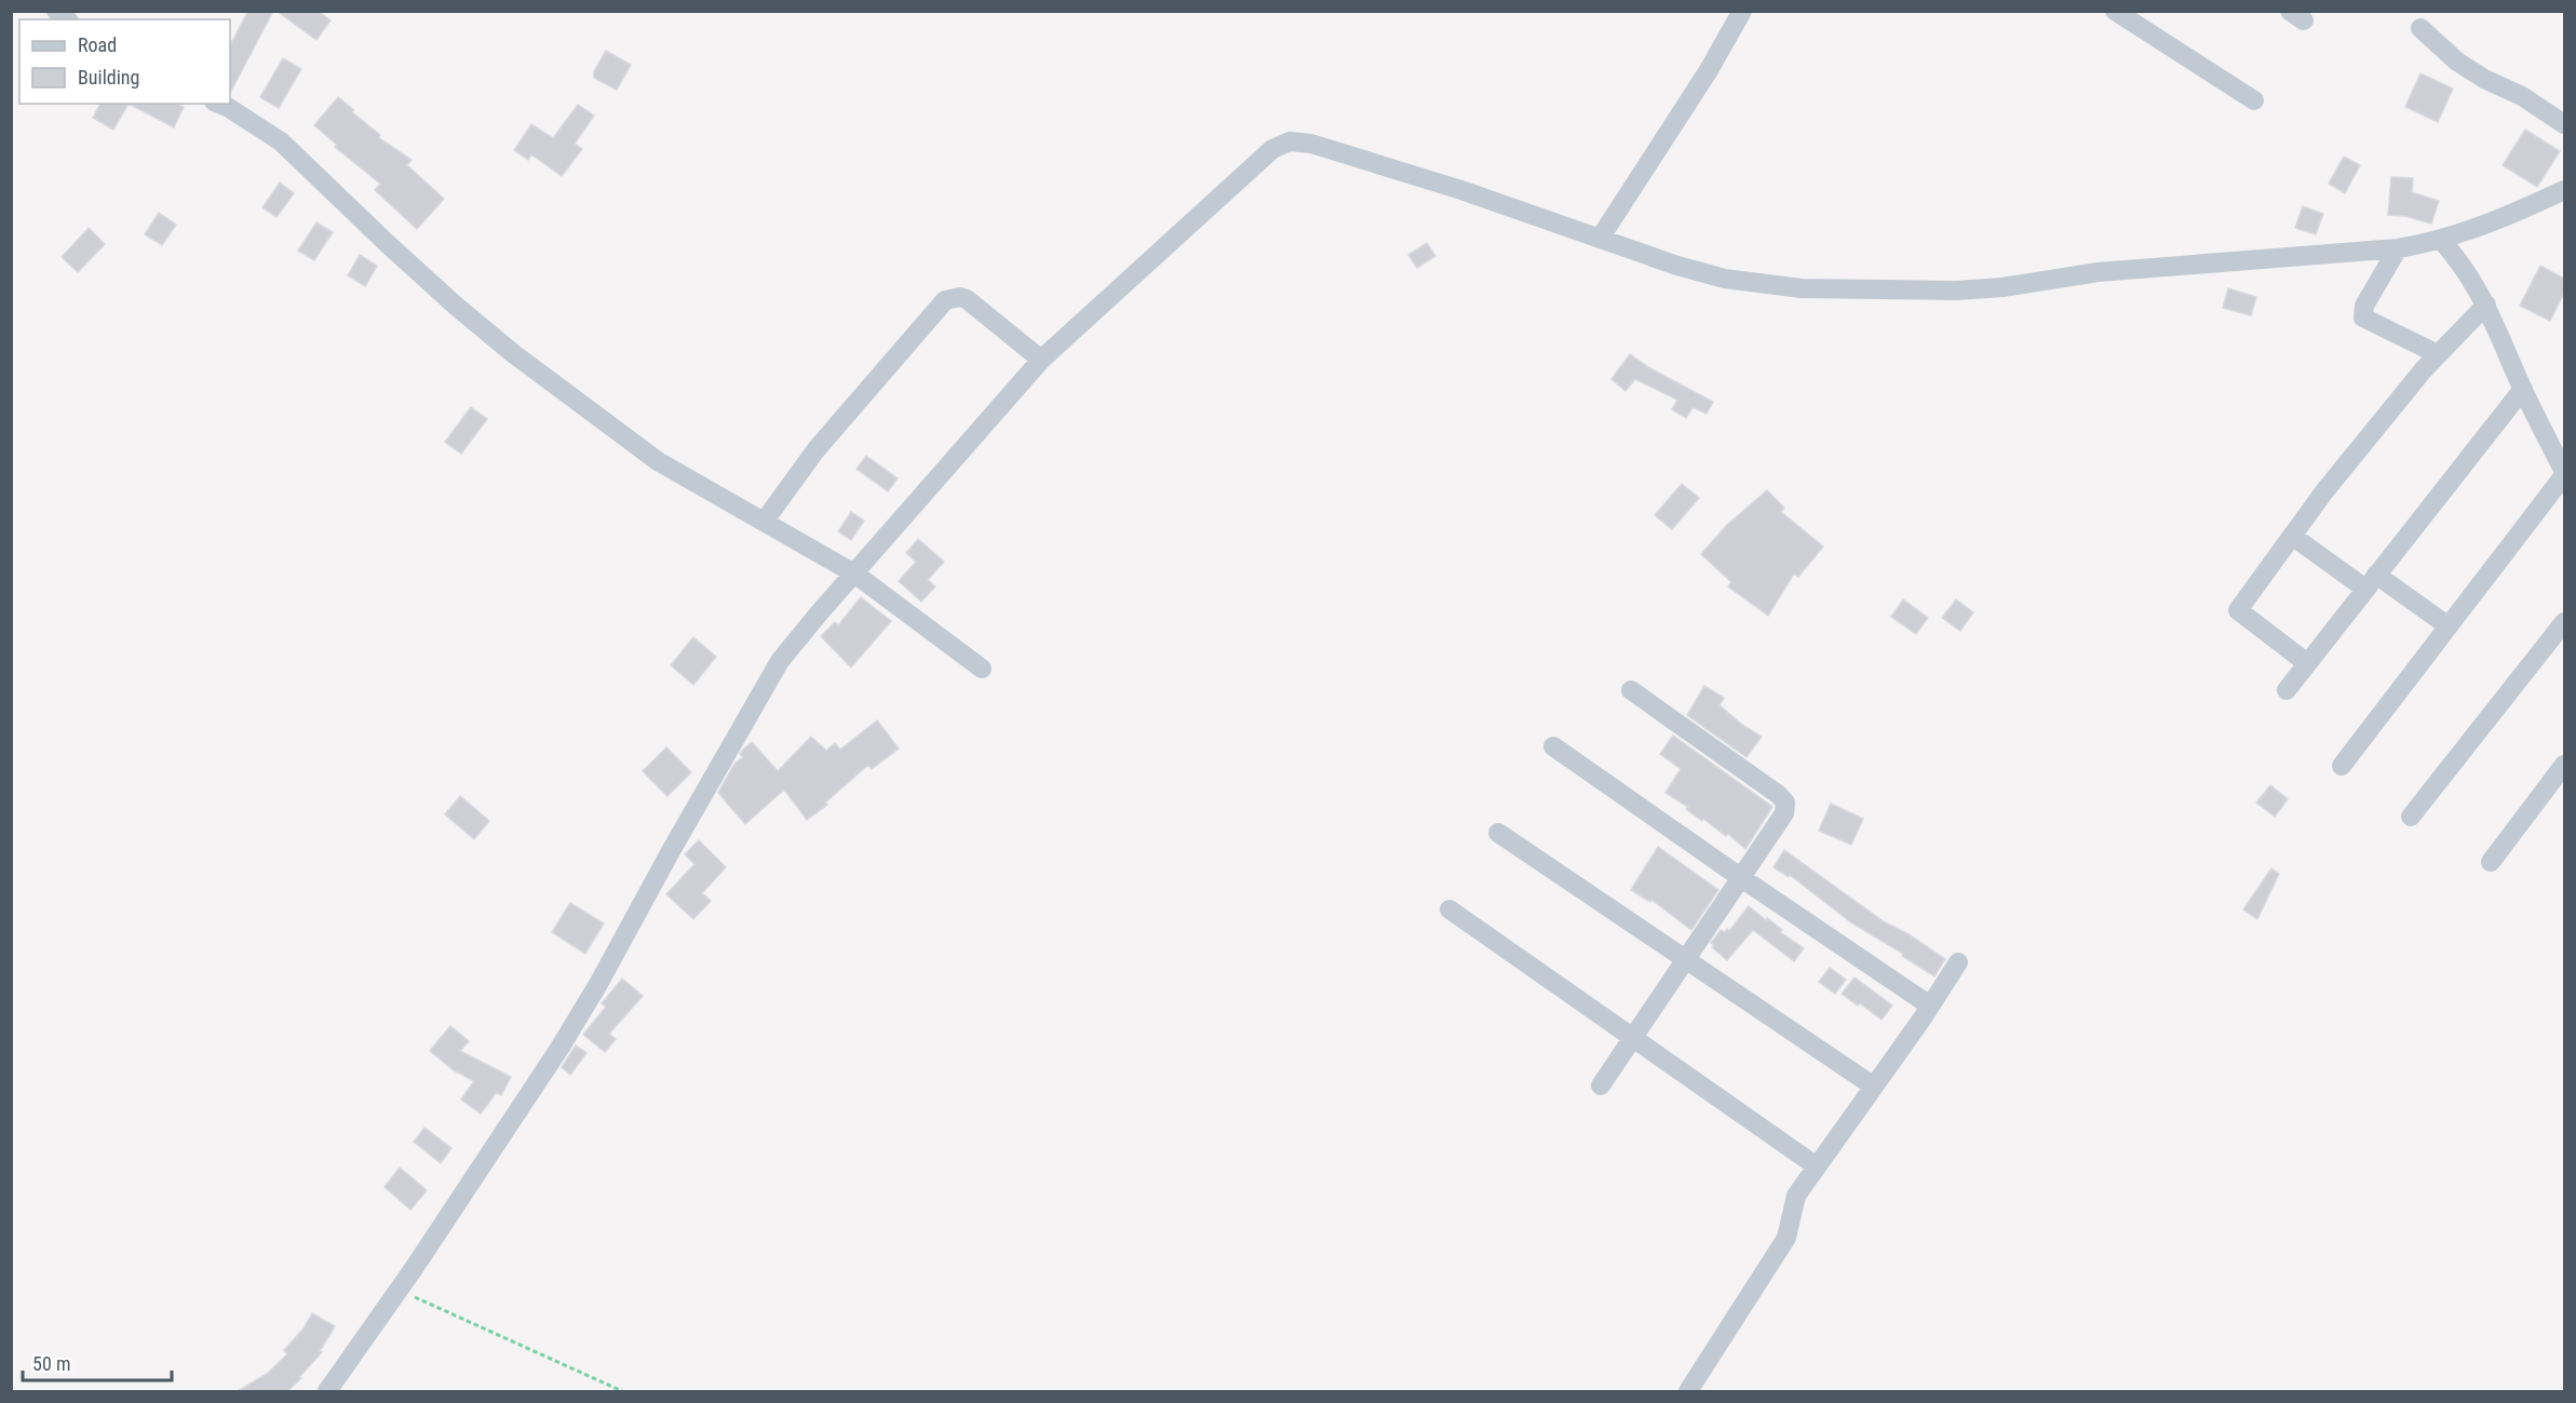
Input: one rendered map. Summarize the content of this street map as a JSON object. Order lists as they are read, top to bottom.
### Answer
{
  "legend": ["Road", "Building"],
  "scale_bar": "50 m"
}
